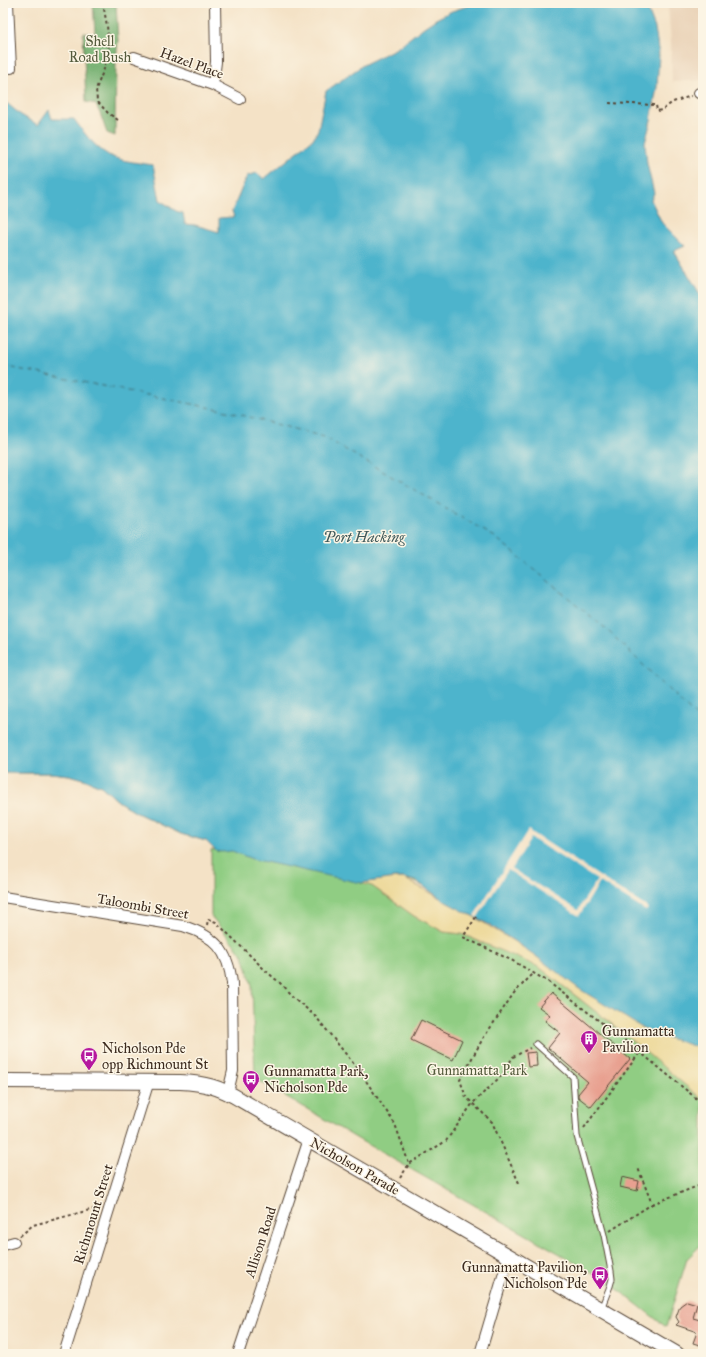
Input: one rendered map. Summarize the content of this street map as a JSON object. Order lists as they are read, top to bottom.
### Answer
{
  "streets": {
    "street": [
      "Hazel Place",
      "Taloombi Street",
      "Nicholson Parade",
      "Richmount Street",
      "Allison Road"
    ]
  },
  "crossings": [
    ["Taloombi Street", "Nicholson Parade"],
    ["Nicholson Parade", "Richmount Street"],
    ["Nicholson Parade", "Allison Road"]
  ],
  "water": ["Port Hacking"],
  "parks": ["Shell Road Bush", "Gunnamatta Park"],
  "places": {
    "building": ["Gunnamatta Pavilion"],
    "bus stop": ["Nicholson Pde opp Richmount St", "Gunnamatta Park, Nicholson Pde", "Gunnamatta Pavilion, Nicholson Pde"]
  }
}
